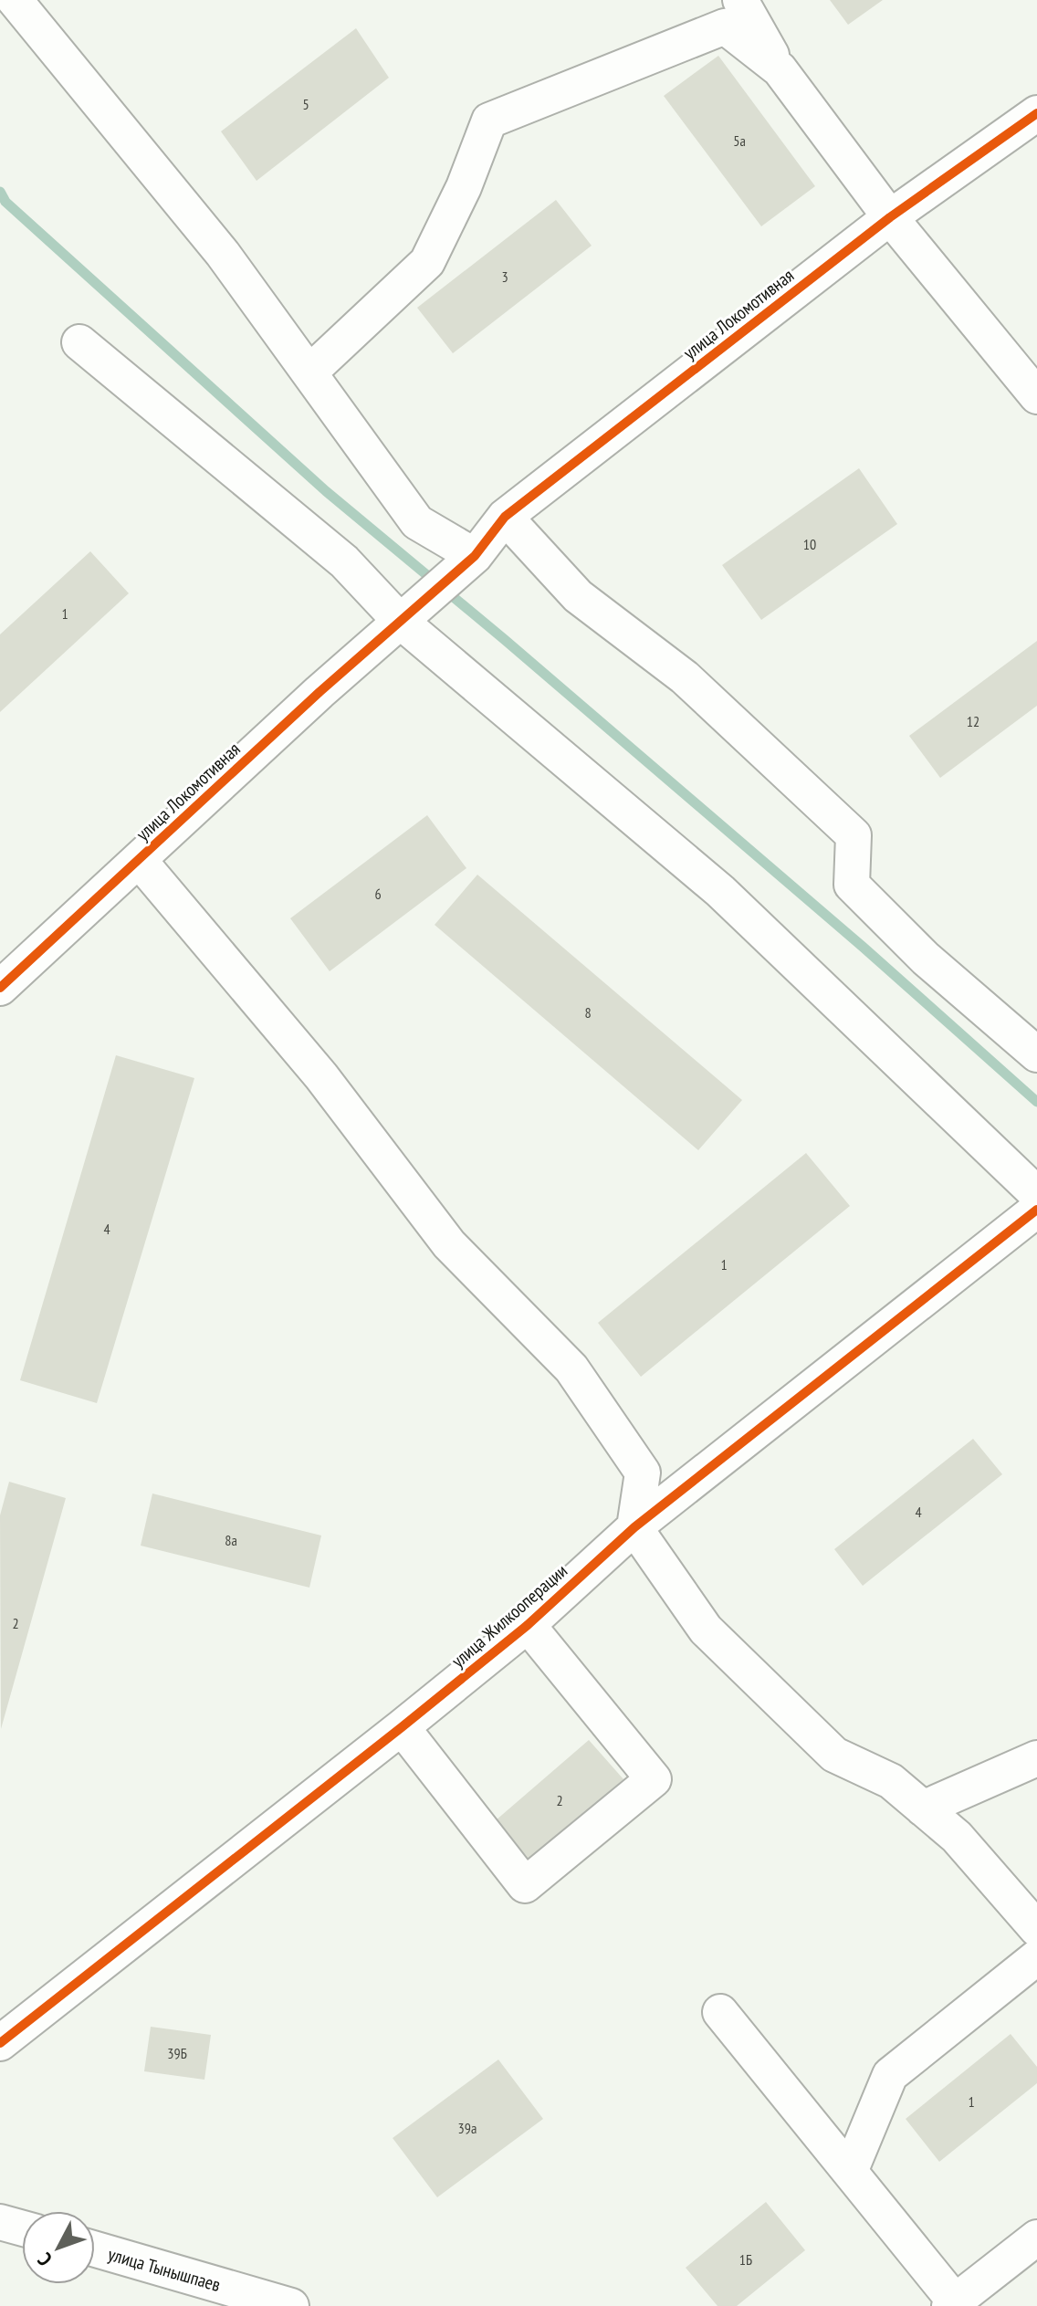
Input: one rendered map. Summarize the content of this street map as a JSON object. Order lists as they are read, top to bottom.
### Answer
{
  "streets": {
    "street": ["улица Локомотивная", "улица Жилкооперации", "улица Тынышпаев"]
  },
  "house_numbers": [
    "5",
    "5а",
    "3",
    "10",
    "1",
    "12",
    "6",
    "8",
    "4",
    "1",
    "4",
    "8а",
    "2",
    "2",
    "39Б",
    "1",
    "39а",
    "1Б"
  ],
  "north": "bottom left"
}
